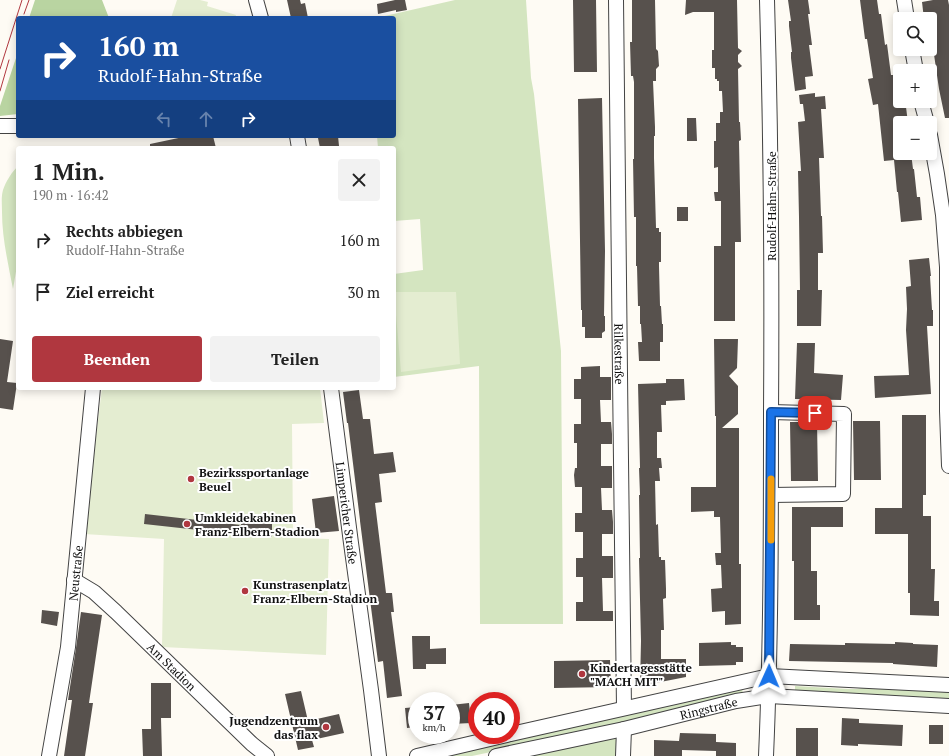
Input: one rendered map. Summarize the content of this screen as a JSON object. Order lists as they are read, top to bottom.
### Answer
{
  "streets": {
    "street": [
      "Rudolf-Hahn-Straße",
      "Rilkestraße",
      "Limpericher Straße",
      "Neustraße",
      "Am Stadion",
      "Ringstraße"
    ]
  },
  "crossings": [
    ["Rudolf-Hahn-Straße", "Ringstraße"],
    ["Rilkestraße", "Ringstraße"],
    ["Neustraße", "Am Stadion"]
  ],
  "places": [
    "Bezirkssportanlage Beuel",
    "Umkleidekabinen Franz-Elbern-Stadion",
    "Kunstrasenplatz Franz-Elbern-Stadion",
    "Kindertagesstätte \"MACH MIT\"",
    "Jugendzentrum das flax"
  ],
  "page": {
    "map_buttons": ["+", "−"],
    "turn": ["160 m", "Rudolf-Hahn-Straße"],
    "heading": ["1 Min.", "190 m · 16:42"],
    "list": [
      {
        "name": "Rechts abbiegen",
        "note": "Rudolf-Hahn-Straße",
        "value": "160 m"
      },
      {
        "name": "Ziel erreicht",
        "value": "30 m"
      }
    ],
    "buttons": ["Beenden", "Teilen"],
    "speed": "37 km/h",
    "limit": "40"
  }
}
